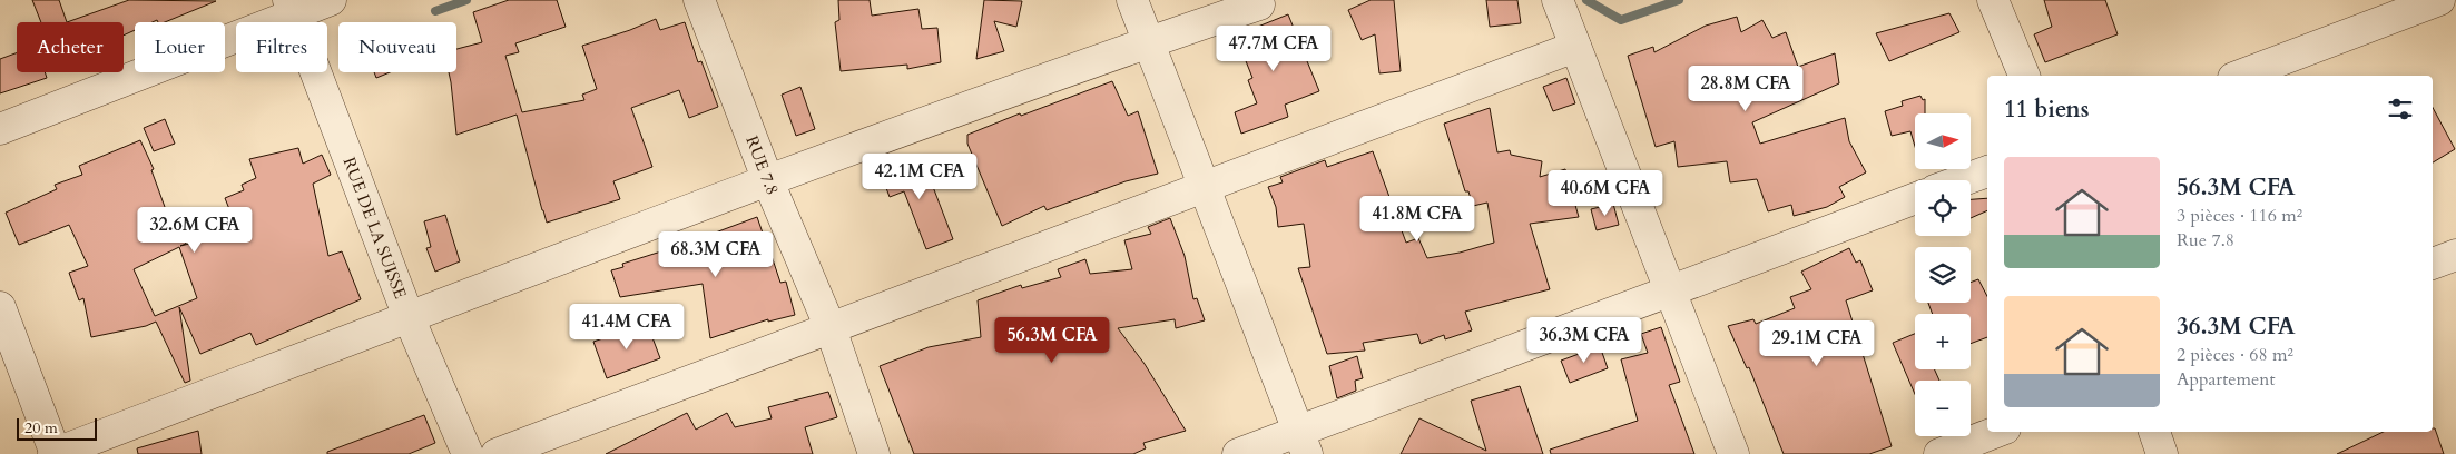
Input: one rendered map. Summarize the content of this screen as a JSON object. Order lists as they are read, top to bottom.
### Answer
{
  "streets": {
    "street": ["RUE 7.8", "RUE DE LA SUISSE"]
  },
  "scale_bar": "20 m",
  "north": "right",
  "page": {
    "chip": [
      "Acheter",
      "Louer",
      "Filtres",
      "Nouveau"
    ],
    "price": [
      "47.7M CFA",
      "28.8M CFA",
      "42.1M CFA",
      "40.6M CFA",
      "41.8M CFA",
      "32.6M CFA",
      "68.3M CFA",
      "41.4M CFA",
      "56.3M CFA",
      "36.3M CFA",
      "29.1M CFA"
    ],
    "heading": "11 biens",
    "map_buttons": ["+", "−"],
    "list": [
      {
        "name": "56.3M CFA",
        "note": "3 pièces · 116 m² · Rue 7.8"
      },
      {
        "name": "36.3M CFA",
        "note": "2 pièces · 68 m² · Appartement"
      }
    ],
    "scale": "20 m"
  }
}
